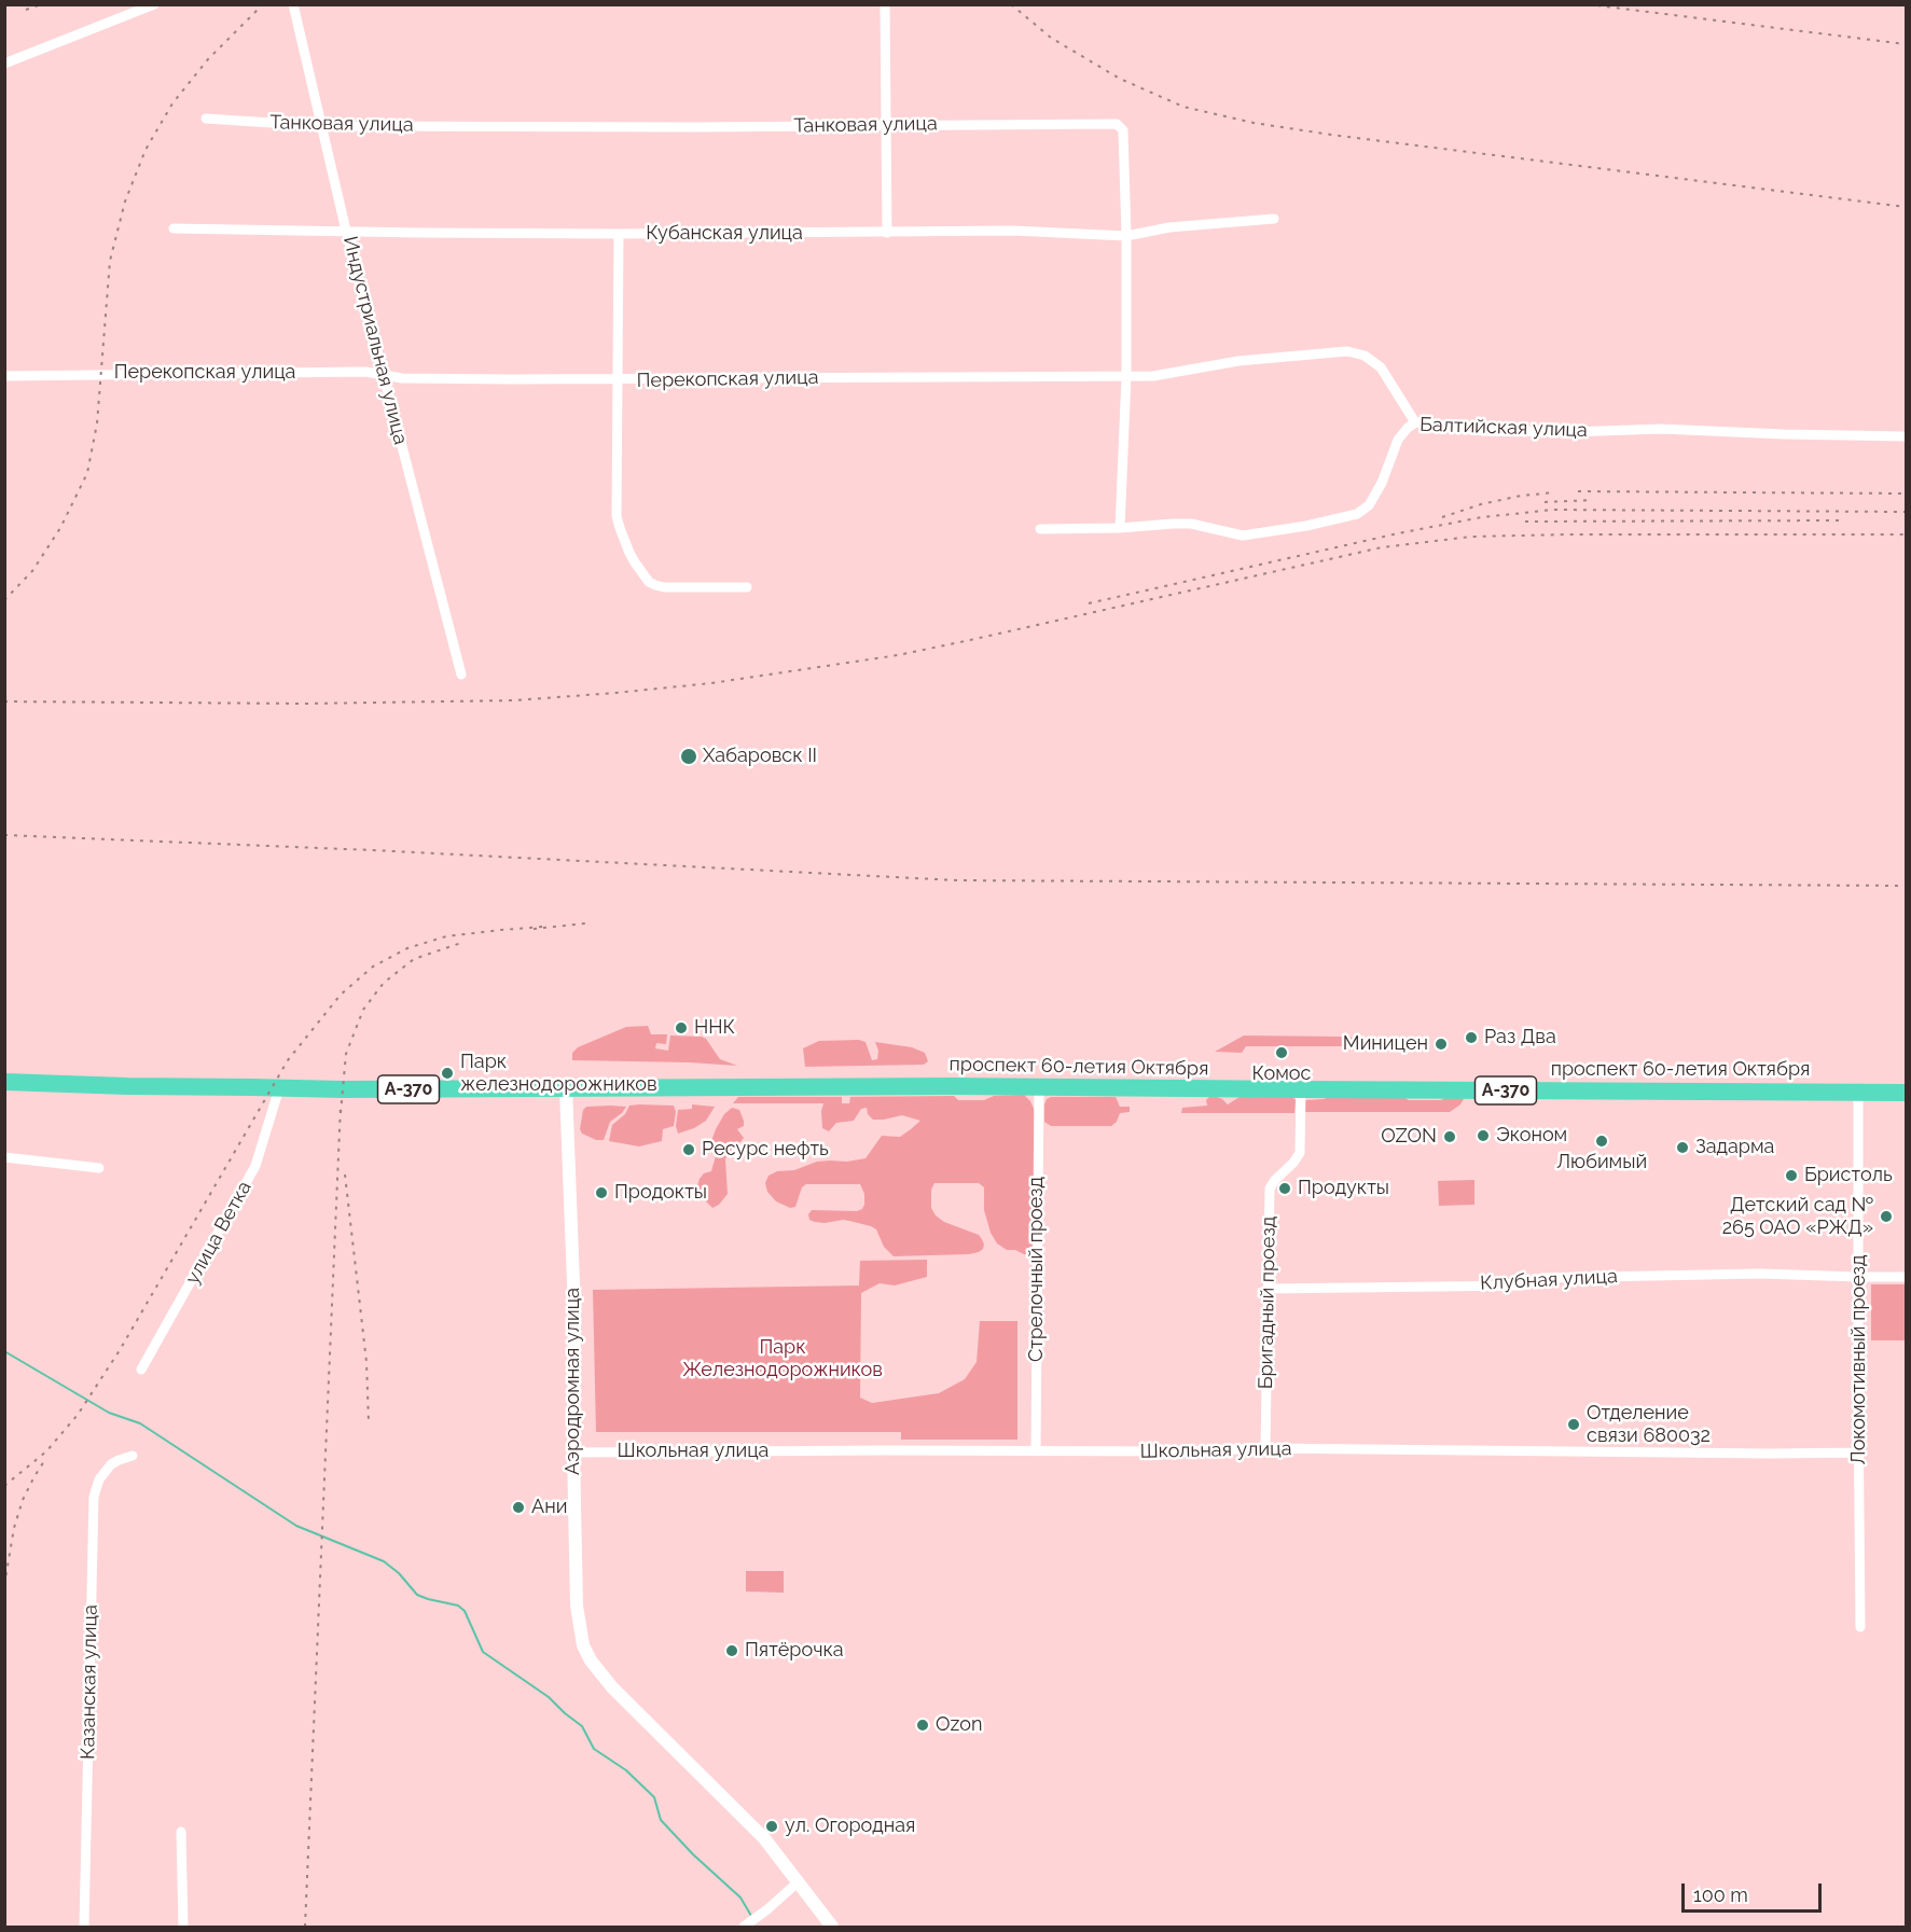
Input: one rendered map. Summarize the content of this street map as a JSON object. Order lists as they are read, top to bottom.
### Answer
{
  "streets": {
    "highway": ["проспект 60-летия Октября", "А-370"],
    "street": [
      "Танковая улица",
      "Кубанская улица",
      "Индустриальная улица",
      "Перекопская улица",
      "Балтийская улица",
      "улица Ветка",
      "Стрелочный проезд",
      "Клубная улица",
      "Бригадный проезд",
      "Локомотивный проезд",
      "Аэродромная улица",
      "Школьная улица",
      "Казанская улица"
    ]
  },
  "crossings": [
    ["Танковая улица", "Кубанская улица"],
    ["Танковая улица", "Индустриальная улица"],
    ["Танковая улица", "Перекопская улица"],
    ["Танковая улица", "Балтийская улица"],
    ["Кубанская улица", "Индустриальная улица"],
    ["Индустриальная улица", "Перекопская улица"],
    ["Перекопская улица", "Балтийская улица"],
    ["проспект 60-летия Октября", "улица Ветка"],
    ["проспект 60-летия Октября", "Стрелочный проезд"],
    ["проспект 60-летия Октября", "Бригадный проезд"],
    ["проспект 60-летия Октября", "Локомотивный проезд"],
    ["проспект 60-летия Октября", "Аэродромная улица"],
    ["Стрелочный проезд", "Школьная улица"],
    ["Клубная улица", "Бригадный проезд"],
    ["Клубная улица", "Локомотивный проезд"],
    ["Бригадный проезд", "Школьная улица"],
    ["Локомотивный проезд", "Школьная улица"],
    ["Аэродромная улица", "Школьная улица"]
  ],
  "parks": ["Парк Железнодорожников"],
  "places": [
    "Хабаровск II",
    "ННК",
    "Раз Два",
    "Миницен",
    "Комос",
    "Парк железнодорожников",
    "Эконом",
    "OZON",
    "Любимый",
    "Задарма",
    "Ресурс нефть",
    "Бристоль",
    "Продукты",
    "Продокты",
    "Детский сад № 265 ОАО «РЖД»",
    "Отделение связи 680032",
    "Ани",
    "Пятёрочка",
    "Ozon",
    "ул. Огородная"
  ],
  "scale_bar": "100 m"
}
